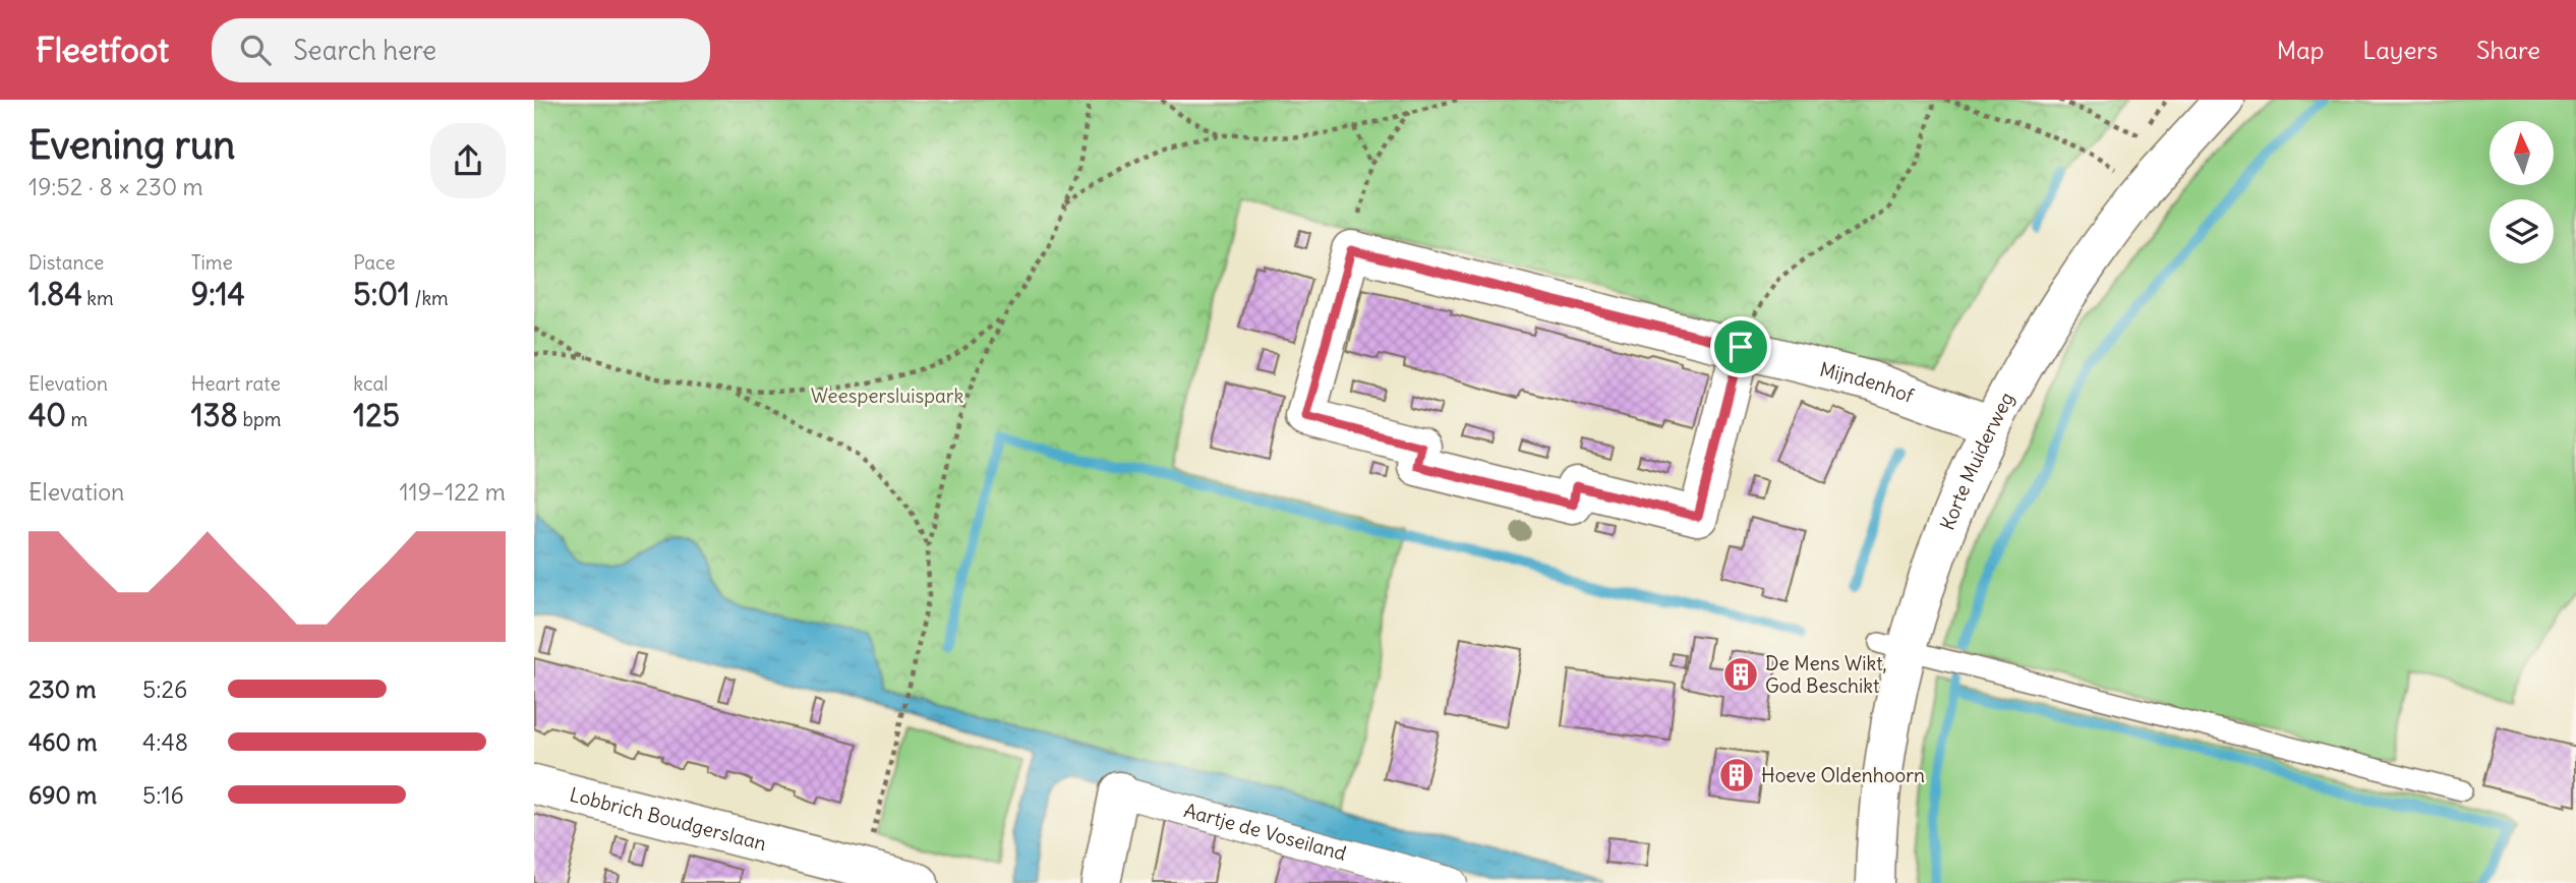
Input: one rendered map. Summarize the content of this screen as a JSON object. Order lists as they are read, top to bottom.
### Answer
{
  "streets": {
    "street": [
      "Mijndenhof",
      "Korte Muiderweg",
      "Lobbrich Boudgerslaan",
      "Aartje de Voseiland"
    ]
  },
  "crossings": [
    ["Mijndenhof", "Korte Muiderweg"]
  ],
  "parks": ["Weespersluispark"],
  "places": {
    "building": ["De Mens Wikt, God Beschikt", "Hoeve Oldenhoorn"]
  },
  "north": "top",
  "page": {
    "header": "Fleetfoot",
    "search": "Search here",
    "nav": ["Map", "Layers", "Share"],
    "heading": ["Evening run", "19:52 · 8 × 230 m"],
    "stats": [
      ["Distance", "1.84 km"],
      ["Time", "9:14"],
      ["Pace", "5:01 /km"],
      ["Elevation", "40 m"],
      ["Heart rate", "138 bpm"],
      ["kcal", "125"]
    ],
    "chart": ["Elevation", "119–122 m"],
    "list": [
      {
        "name": "230 m",
        "note": "5:26"
      },
      {
        "name": "460 m",
        "note": "4:48"
      },
      {
        "name": "690 m",
        "note": "5:16"
      }
    ]
  }
}
